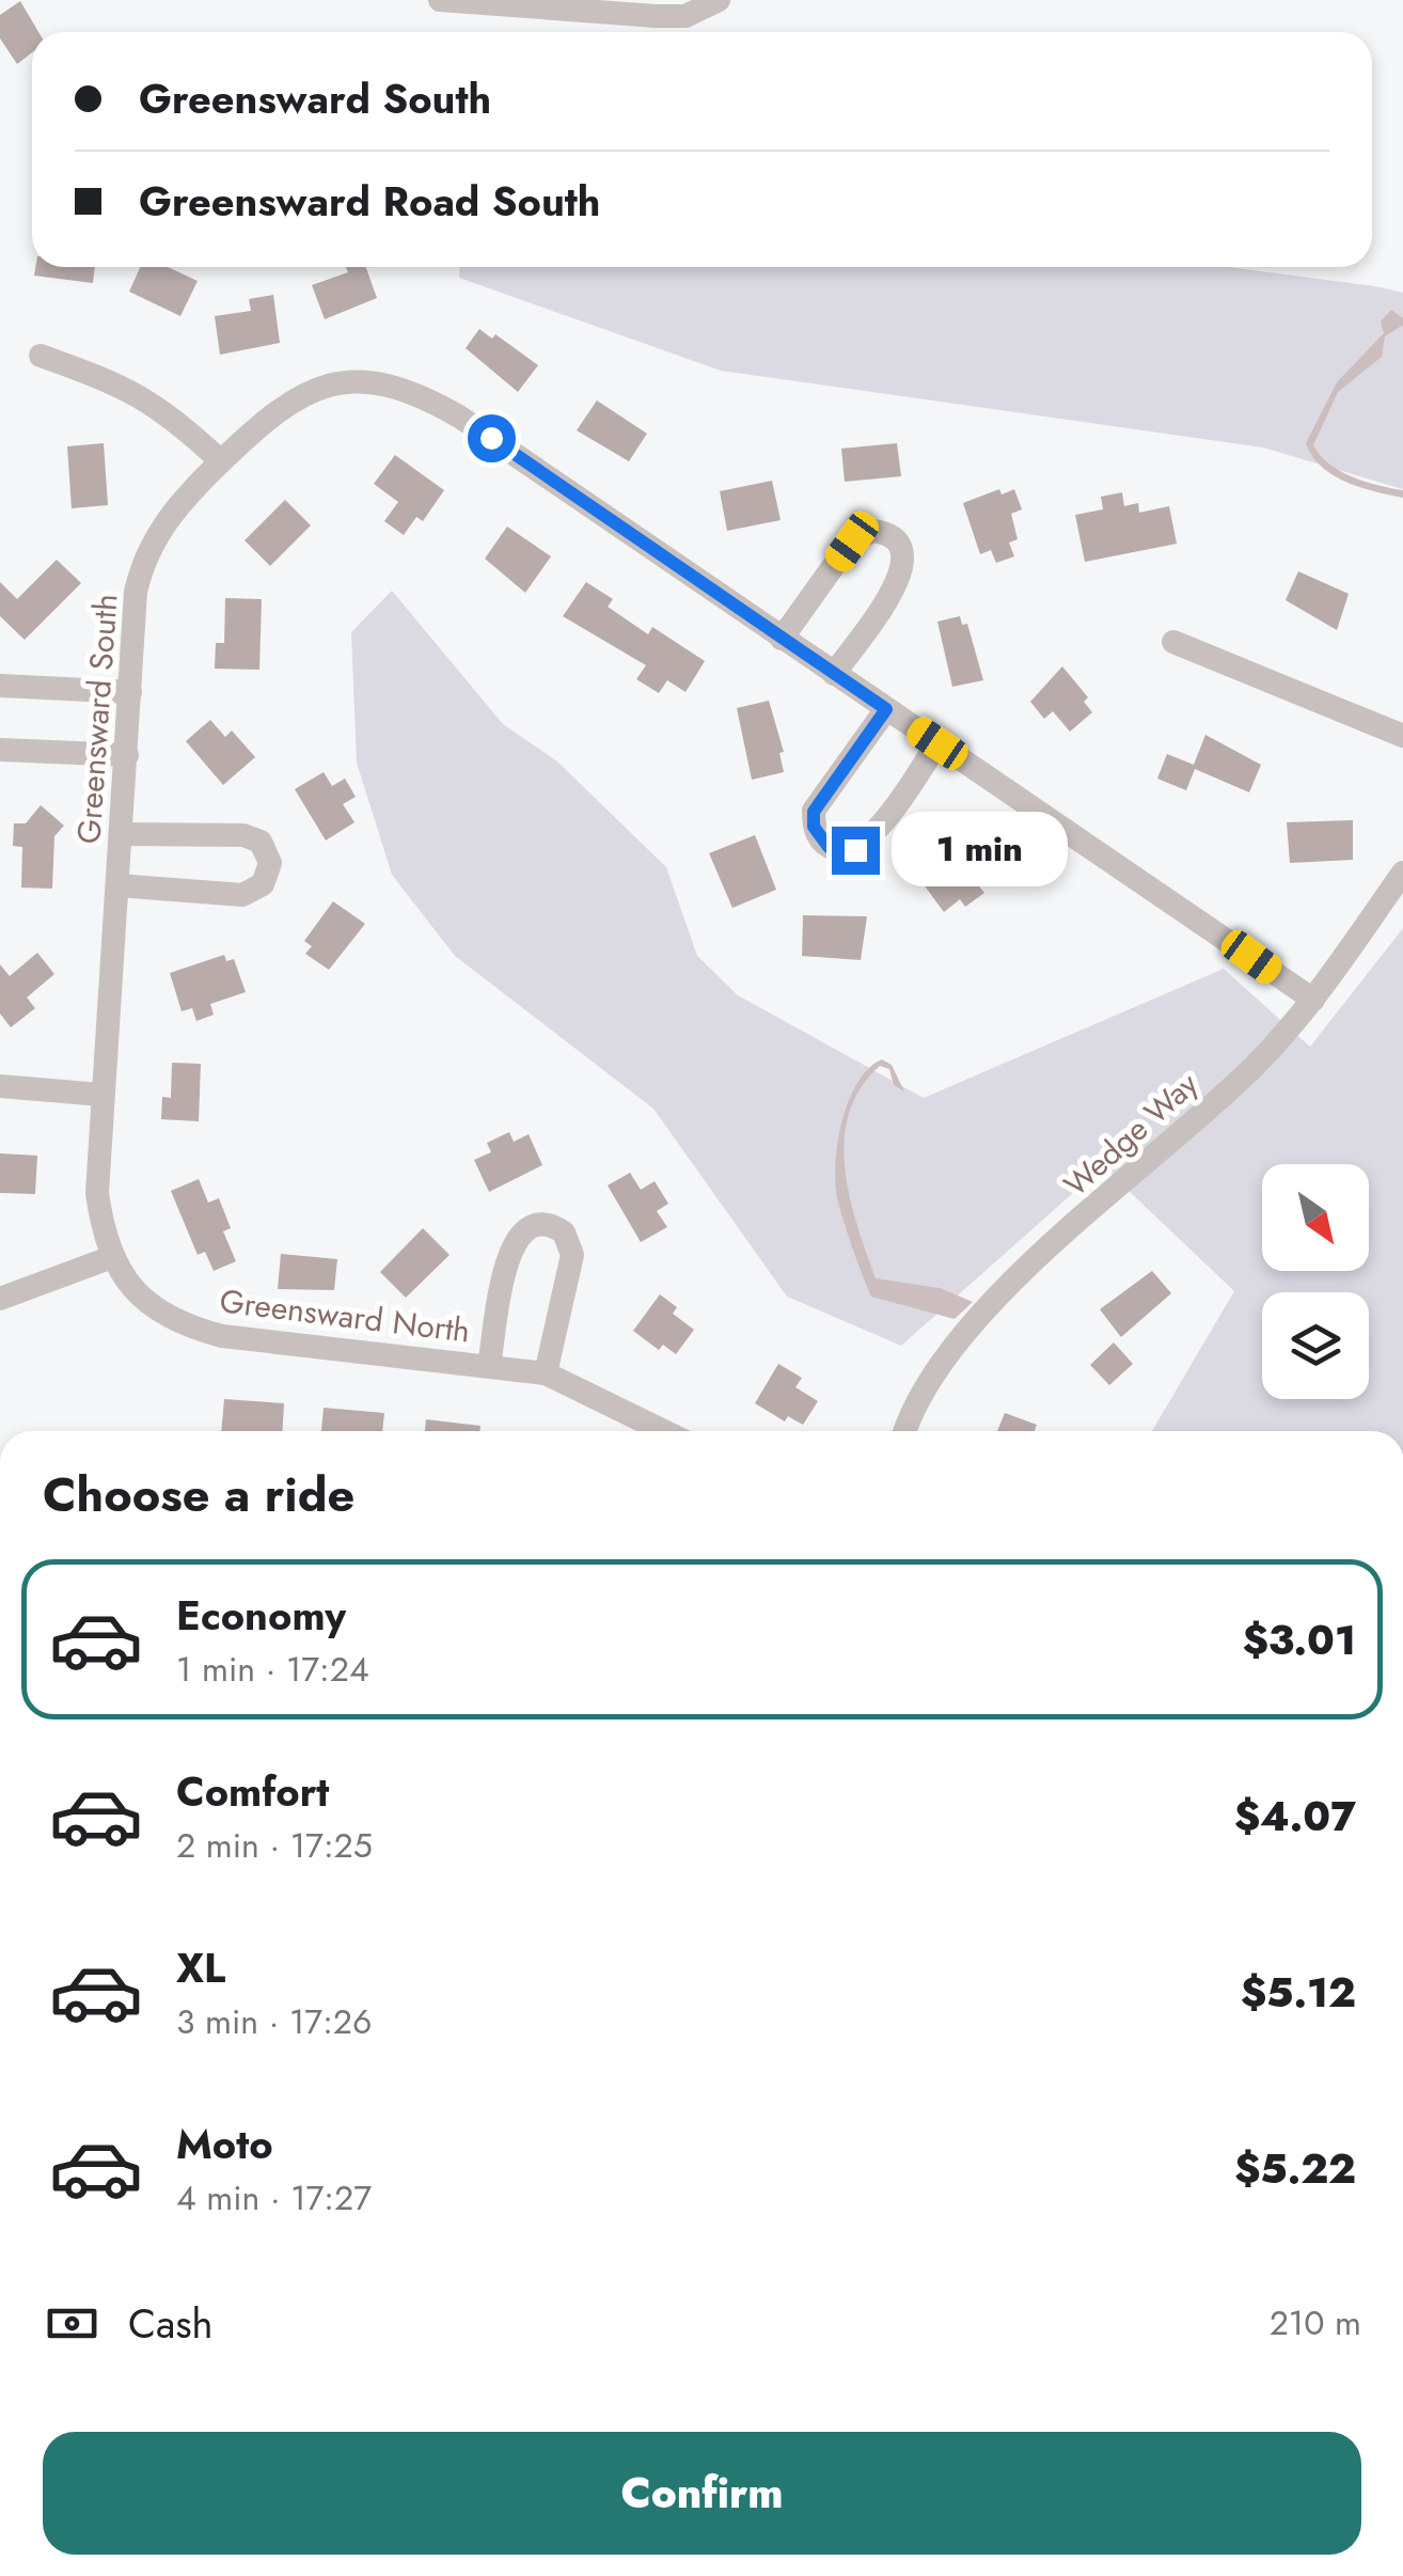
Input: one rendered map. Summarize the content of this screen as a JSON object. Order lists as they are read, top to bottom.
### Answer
{
  "streets": {
    "street": ["Greensward South", "Wedge Way", "Greensward North"]
  },
  "crossings": [
    ["Greensward South", "Greensward North"]
  ],
  "north": "bottom right",
  "page": {
    "banner": ["Greensward South", "Greensward Road South"],
    "bubble": "1 min",
    "heading": "Choose a ride",
    "list": [
      {
        "name": "Economy",
        "note": "1 min · 17:24",
        "value": "$3.01"
      },
      {
        "name": "Comfort",
        "note": "2 min · 17:25",
        "value": "$4.07"
      },
      {
        "name": "XL",
        "note": "3 min · 17:26",
        "value": "$5.12"
      },
      {
        "name": "Moto",
        "note": "4 min · 17:27",
        "value": "$5.22"
      }
    ],
    "pay": ["Cash", "210 m"],
    "buttons": "Confirm"
  }
}
